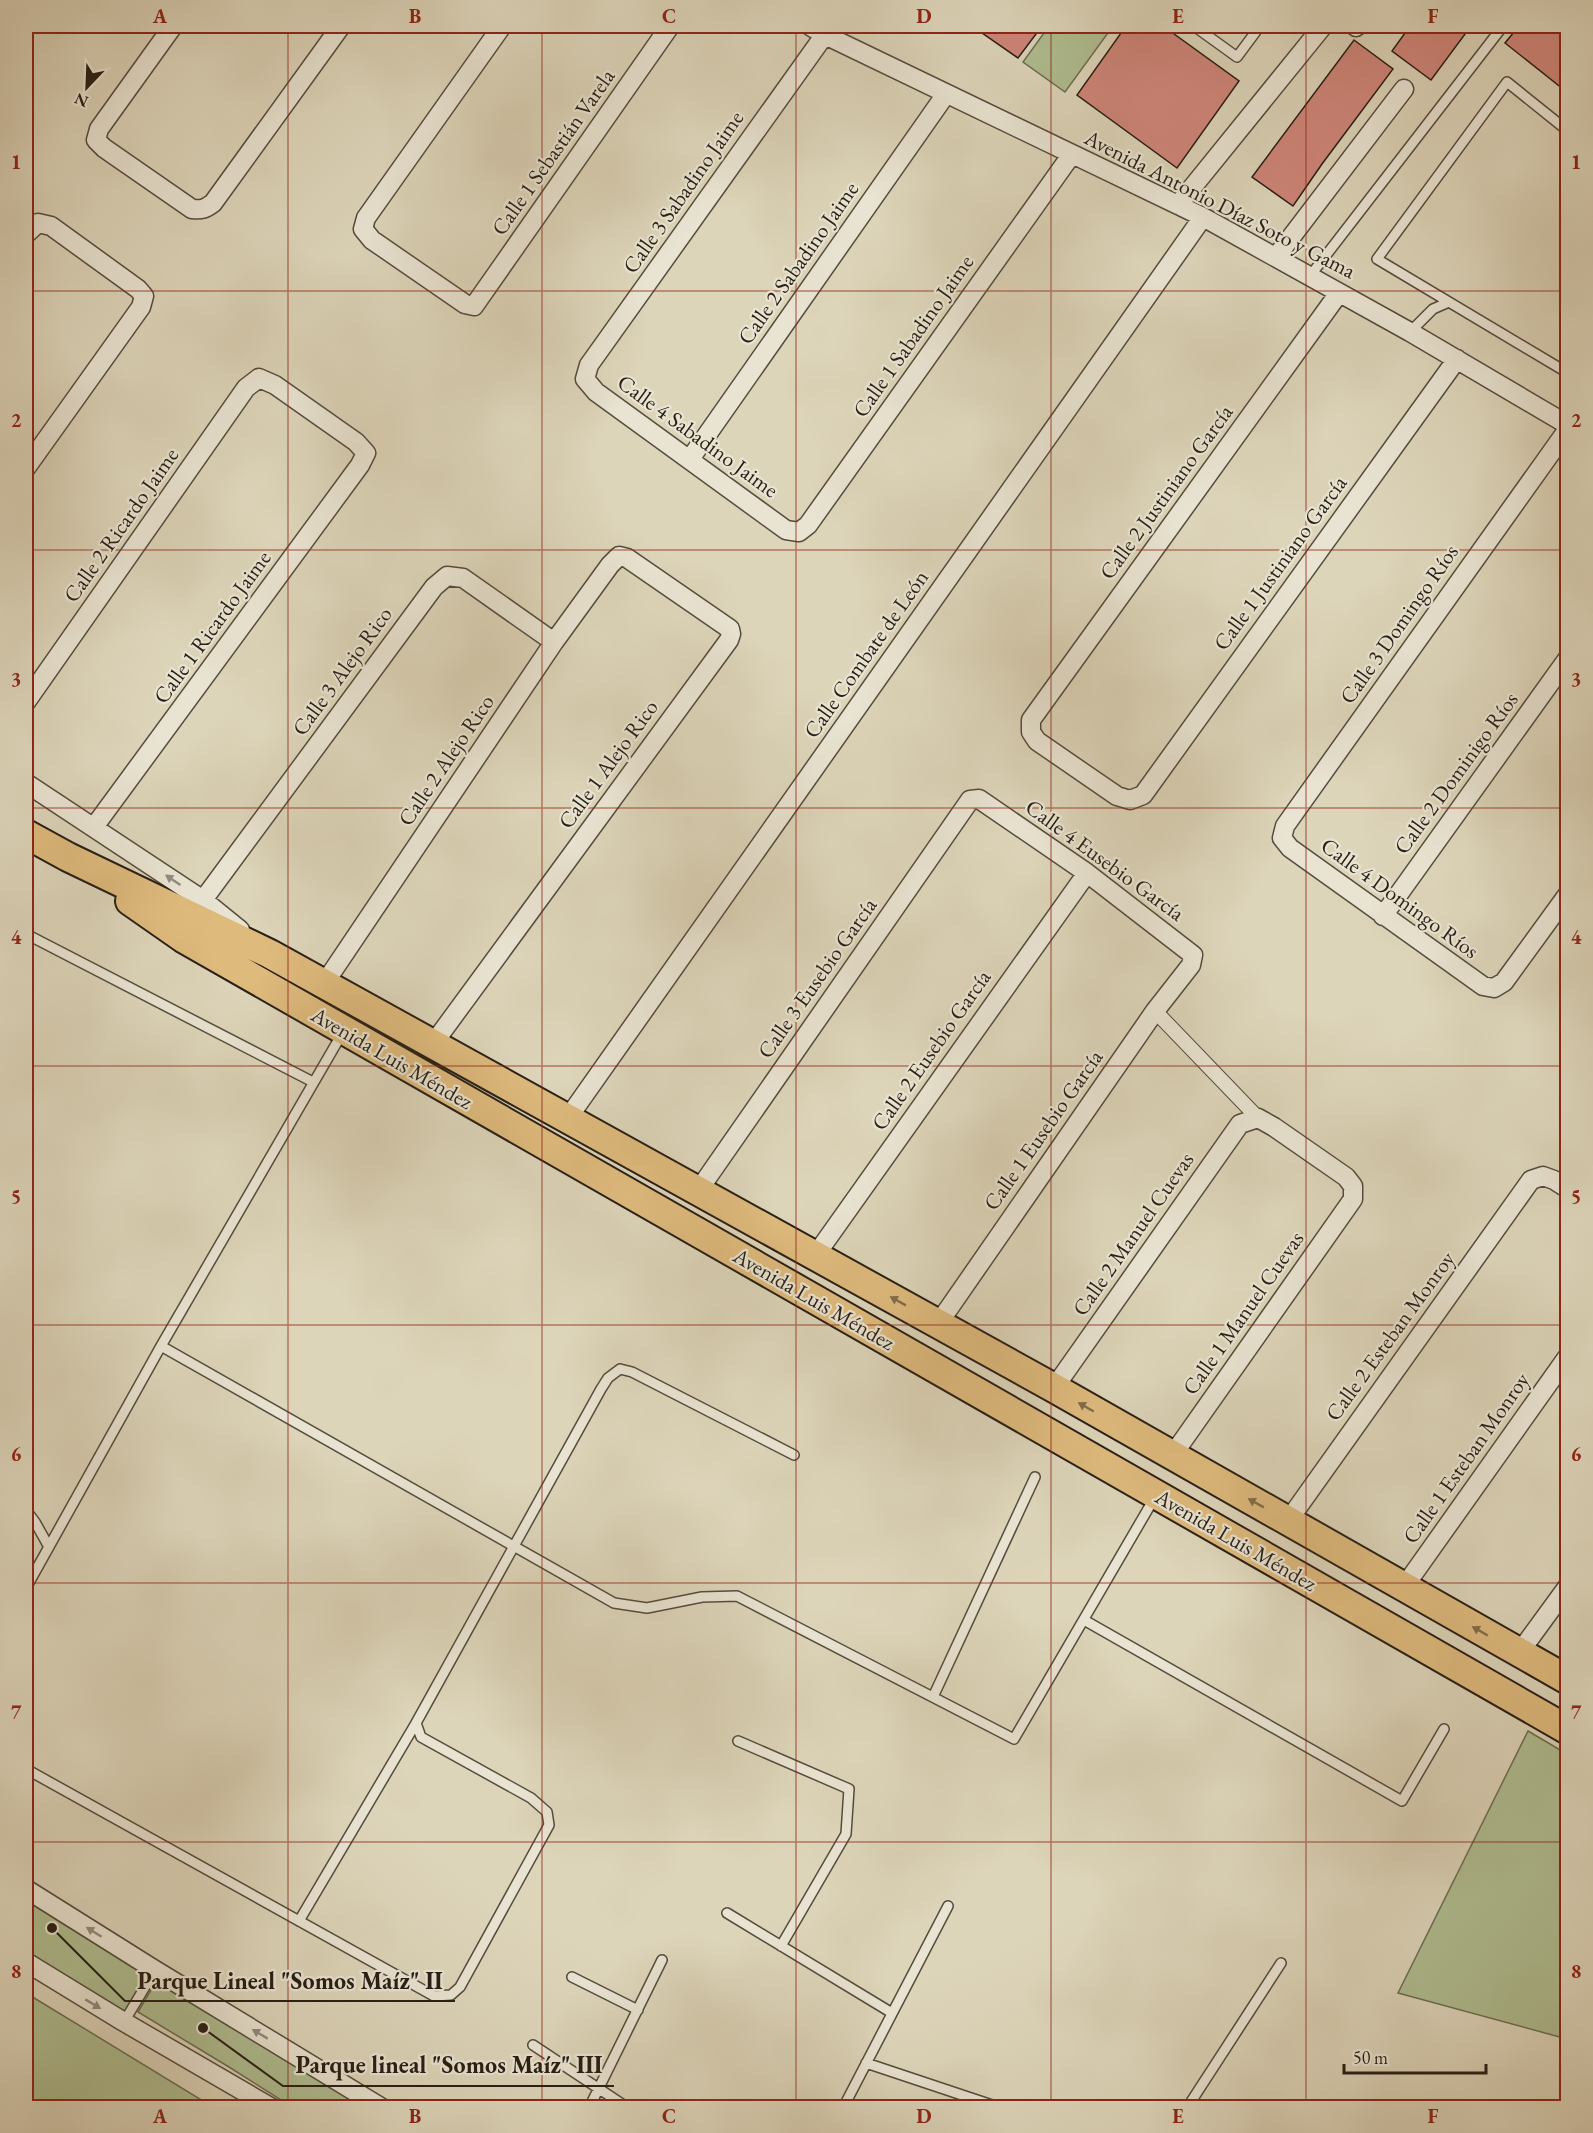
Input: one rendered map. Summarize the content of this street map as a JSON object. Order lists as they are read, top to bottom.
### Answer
{
  "streets": {
    "main road": ["Avenida Luis Méndez"],
    "street": [
      "Calle 1 Sebastián Varela",
      "Calle 3 Sabadino Jaime",
      "Avenida Antonio Díaz Soto y Gama",
      "Calle 2 Sabadino Jaime",
      "Calle 1 Sabadino Jaime",
      "Calle 4 Sabadino Jaime",
      "Calle 2 Justiniano García",
      "Calle 2 Ricardo Jaime",
      "Calle 1 Justiniano García",
      "Calle 3 Domingo Ríos",
      "Calle 1 Ricardo Jaime",
      "Calle Combate de León",
      "Calle 3 Alejo Rico",
      "Calle 2 Alejo Rico",
      "Calle 1 Alejo Rico",
      "Calle 2 Dominigo Ríos",
      "Calle 4 Eusebio García",
      "Calle 4 Domingo Ríos",
      "Calle 3 Eusebio García",
      "Calle 2 Eusebio García",
      "Calle 1 Eusebio García",
      "Calle 2 Manuel Cuevas",
      "Calle 1 Manuel Cuevas",
      "Calle 2 Esteban Monroy",
      "Calle 1 Esteban Monroy"
    ]
  },
  "crossings": [
    ["Calle 3 Sabadino Jaime", "Avenida Antonio Díaz Soto y Gama"],
    ["Calle 3 Sabadino Jaime", "Calle 4 Sabadino Jaime"],
    ["Avenida Antonio Díaz Soto y Gama", "Calle 2 Sabadino Jaime"],
    ["Avenida Antonio Díaz Soto y Gama", "Calle 1 Sabadino Jaime"],
    ["Avenida Antonio Díaz Soto y Gama", "Calle 2 Justiniano García"],
    ["Avenida Antonio Díaz Soto y Gama", "Calle 1 Justiniano García"],
    ["Avenida Antonio Díaz Soto y Gama", "Calle 3 Domingo Ríos"],
    ["Avenida Antonio Díaz Soto y Gama", "Calle Combate de León"],
    ["Calle 2 Sabadino Jaime", "Calle 4 Sabadino Jaime"],
    ["Calle 1 Sabadino Jaime", "Calle 4 Sabadino Jaime"],
    ["Calle 2 Justiniano García", "Calle 1 Justiniano García"],
    ["Calle 2 Ricardo Jaime", "Calle 1 Ricardo Jaime"],
    ["Calle 3 Domingo Ríos", "Calle 4 Domingo Ríos"],
    ["Calle 1 Ricardo Jaime", "Avenida Luis Méndez"],
    ["Calle Combate de León", "Avenida Luis Méndez"],
    ["Calle 3 Alejo Rico", "Calle 2 Alejo Rico"],
    ["Calle 3 Alejo Rico", "Avenida Luis Méndez"],
    ["Calle 2 Alejo Rico", "Calle 1 Alejo Rico"],
    ["Calle 2 Alejo Rico", "Avenida Luis Méndez"],
    ["Calle 1 Alejo Rico", "Avenida Luis Méndez"],
    ["Calle 2 Dominigo Ríos", "Calle 4 Domingo Ríos"],
    ["Calle 4 Eusebio García", "Calle 3 Eusebio García"],
    ["Calle 4 Eusebio García", "Calle 2 Eusebio García"],
    ["Calle 4 Eusebio García", "Calle 1 Eusebio García"],
    ["Calle 3 Eusebio García", "Avenida Luis Méndez"],
    ["Calle 2 Eusebio García", "Avenida Luis Méndez"],
    ["Avenida Luis Méndez", "Calle 1 Eusebio García"],
    ["Avenida Luis Méndez", "Calle 2 Manuel Cuevas"],
    ["Avenida Luis Méndez", "Calle 1 Manuel Cuevas"],
    ["Avenida Luis Méndez", "Calle 2 Esteban Monroy"],
    ["Avenida Luis Méndez", "Calle 1 Esteban Monroy"],
    ["Calle 2 Manuel Cuevas", "Calle 1 Manuel Cuevas"]
  ],
  "places": ["Parque Lineal \"Somos Maíz\" II", "Parque lineal \"Somos Maíz\" III"],
  "scale_bar": "50 m",
  "north": "bottom left",
  "grid": {
    "columns": [
      "A",
      "B",
      "C",
      "D",
      "E",
      "F"
    ],
    "rows": [
      "1",
      "2",
      "3",
      "4",
      "5",
      "6",
      "7",
      "8"
    ]
  }
}
